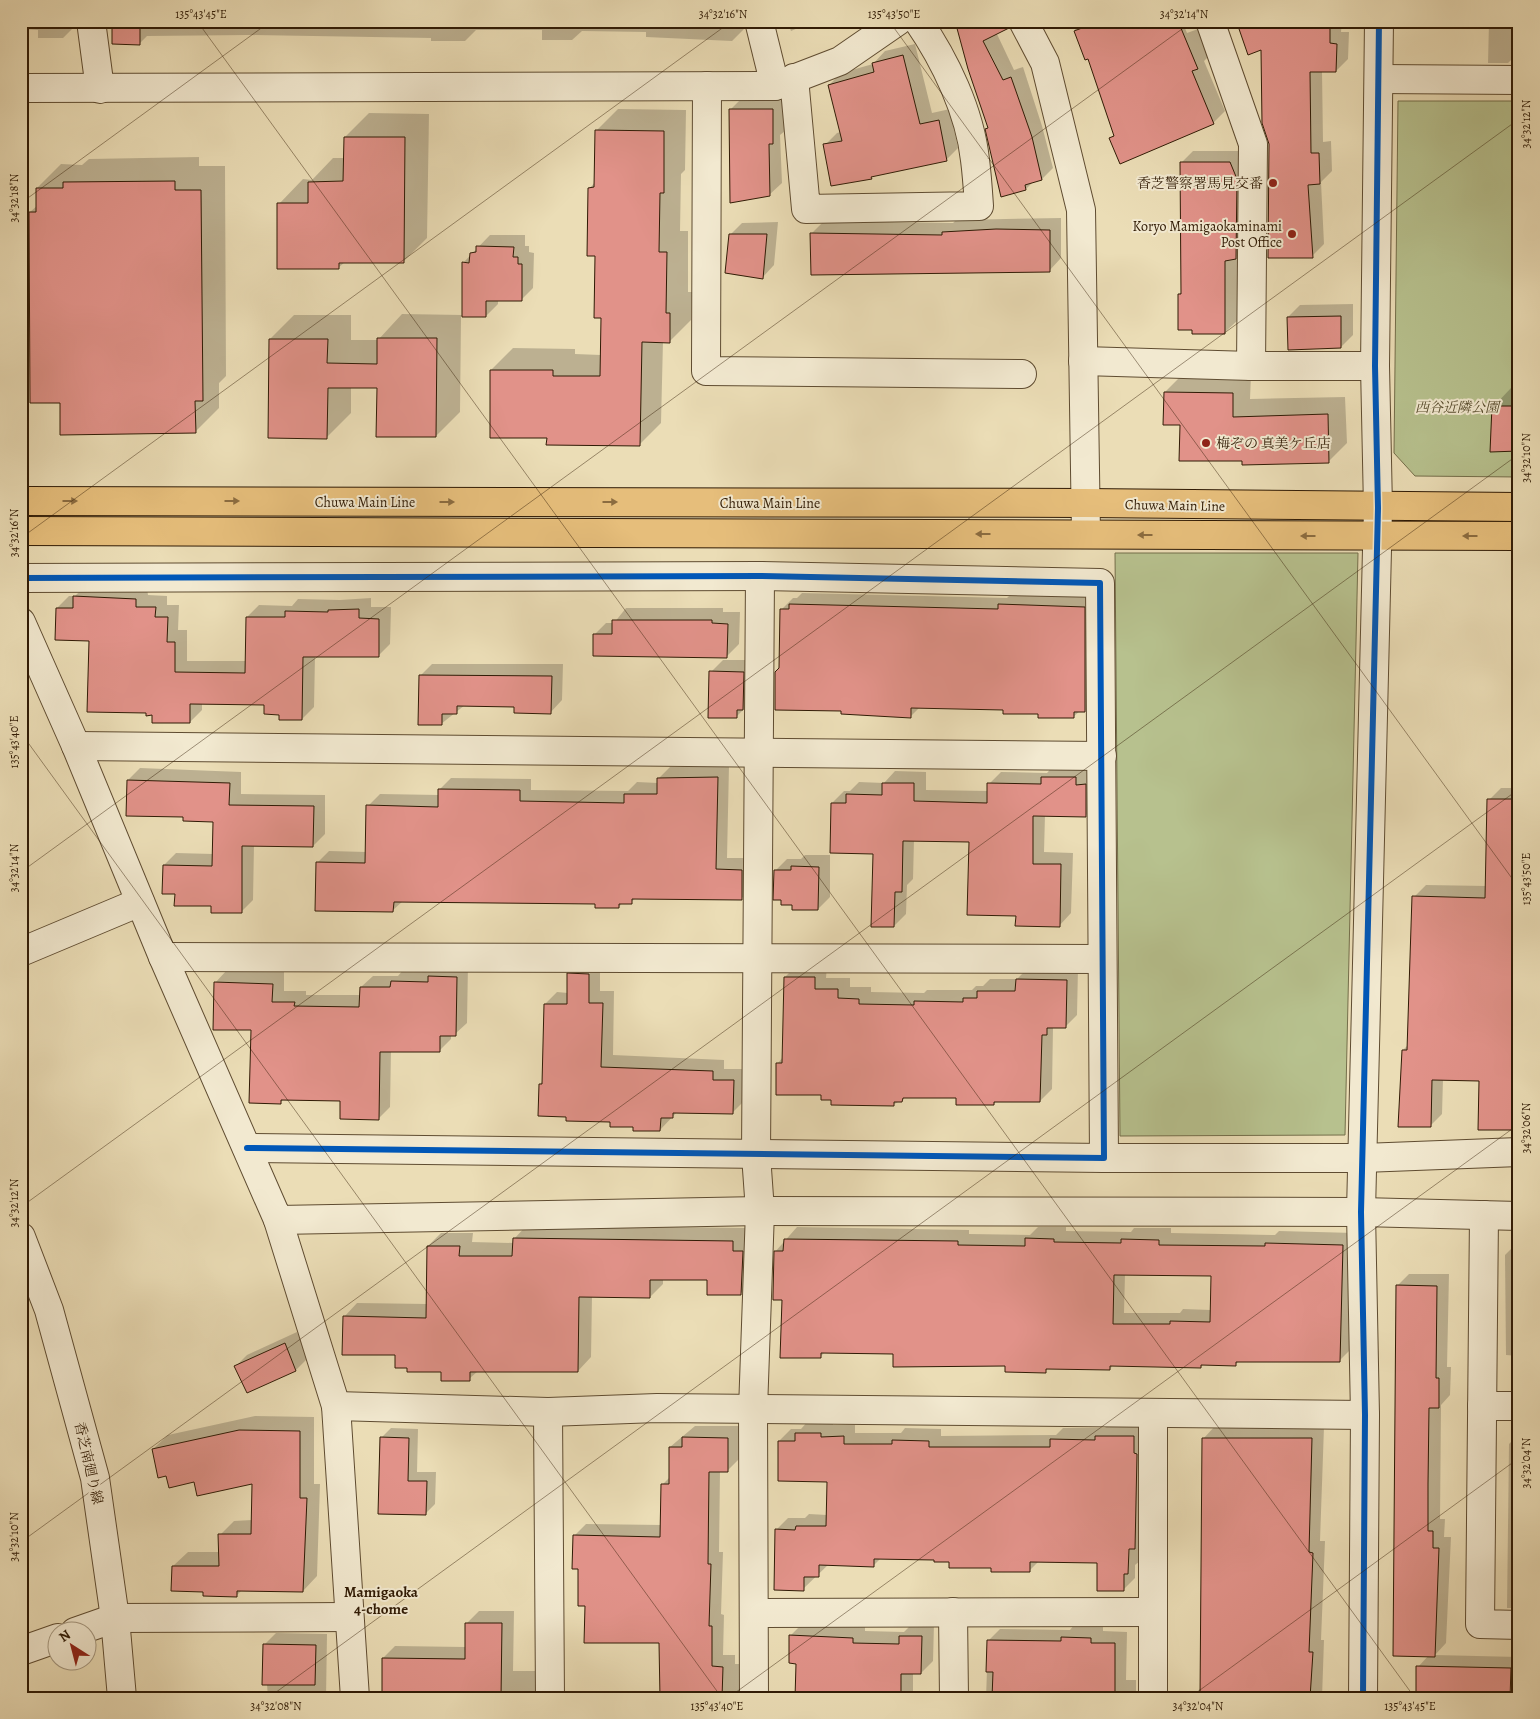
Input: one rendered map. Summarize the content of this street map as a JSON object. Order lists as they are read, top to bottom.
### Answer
{
  "streets": {
    "main road": ["Chuwa Main Line"],
    "street": ["香芝南廻り線"]
  },
  "districts": ["Mamigaoka 4-chome"],
  "parks": ["西谷近隣公園"],
  "places": ["香芝警察署馬見交番", "Koryo Mamigaokaminami Post Office", "梅ぞの 真美ケ丘店"],
  "north": "top left",
  "coordinates": [
    "135°43'45\"E",
    "34°32'16\"N",
    "135°43'50\"E",
    "34°32'14\"N",
    "34°32'12\"N",
    "34°32'18\"N",
    "34°32'10\"N",
    "135°43'40\"E",
    "34°32'06\"N",
    "34°32'04\"N",
    "34°32'08\"N"
  ]
}
